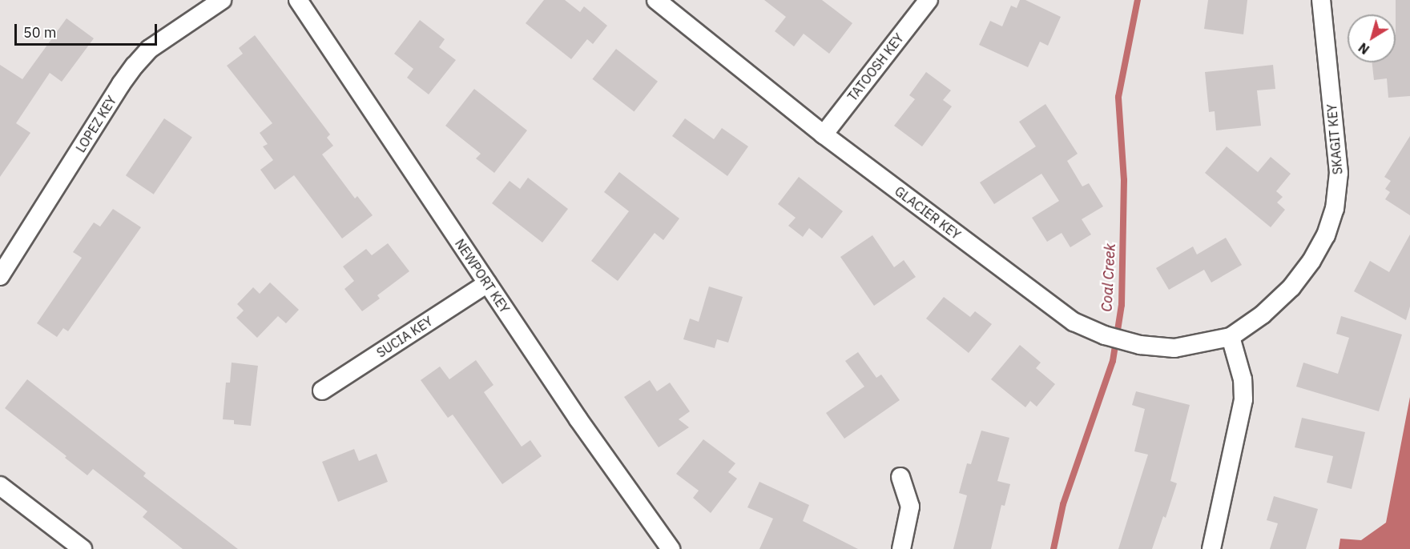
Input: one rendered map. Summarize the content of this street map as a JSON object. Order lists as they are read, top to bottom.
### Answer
{
  "streets": {
    "street": [
      "TATOOSH KEY",
      "LOPEZ KEY",
      "SKAGIT KEY",
      "GLACIER KEY",
      "NEWPORT KEY",
      "SUCIA KEY"
    ]
  },
  "crossings": [
    ["TATOOSH KEY", "GLACIER KEY"],
    ["SKAGIT KEY", "GLACIER KEY"],
    ["NEWPORT KEY", "SUCIA KEY"]
  ],
  "water": ["Coal Creek"],
  "scale_bar": "50 m",
  "north": "bottom left"
}
